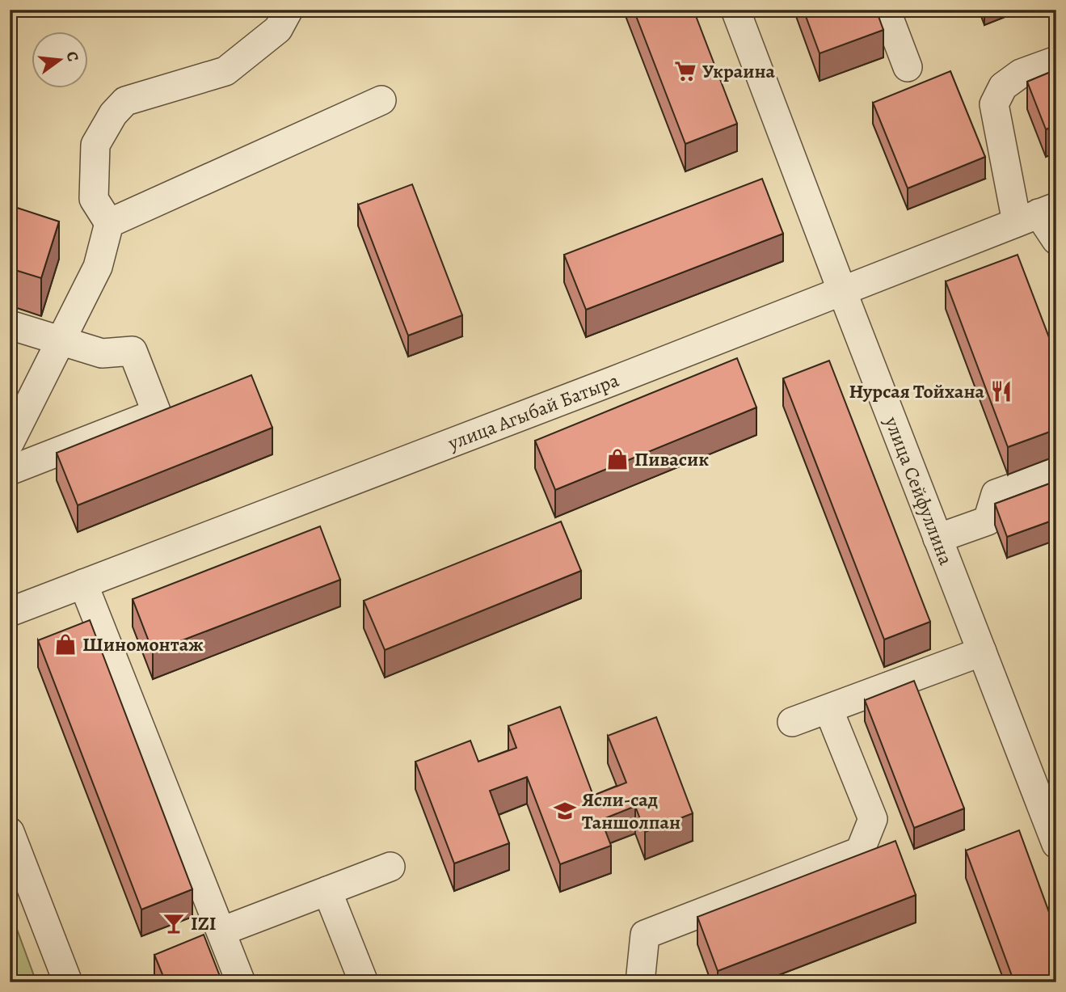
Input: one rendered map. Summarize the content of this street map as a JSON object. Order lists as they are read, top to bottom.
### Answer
{
  "streets": {
    "street": ["улица Агыбай Батыра", "улица Сейфуллина"]
  },
  "crossings": [
    ["улица Агыбай Батыра", "улица Сейфуллина"]
  ],
  "places": {
    "supermarket": ["Украина"],
    "restaurant": ["Нурсая Тойхана"],
    "shop": ["Пивасик", "Шиномонтаж"],
    "school or university": ["Ясли-сад Таншолпан"],
    "bar": ["IZI"]
  },
  "north": "right"
}
